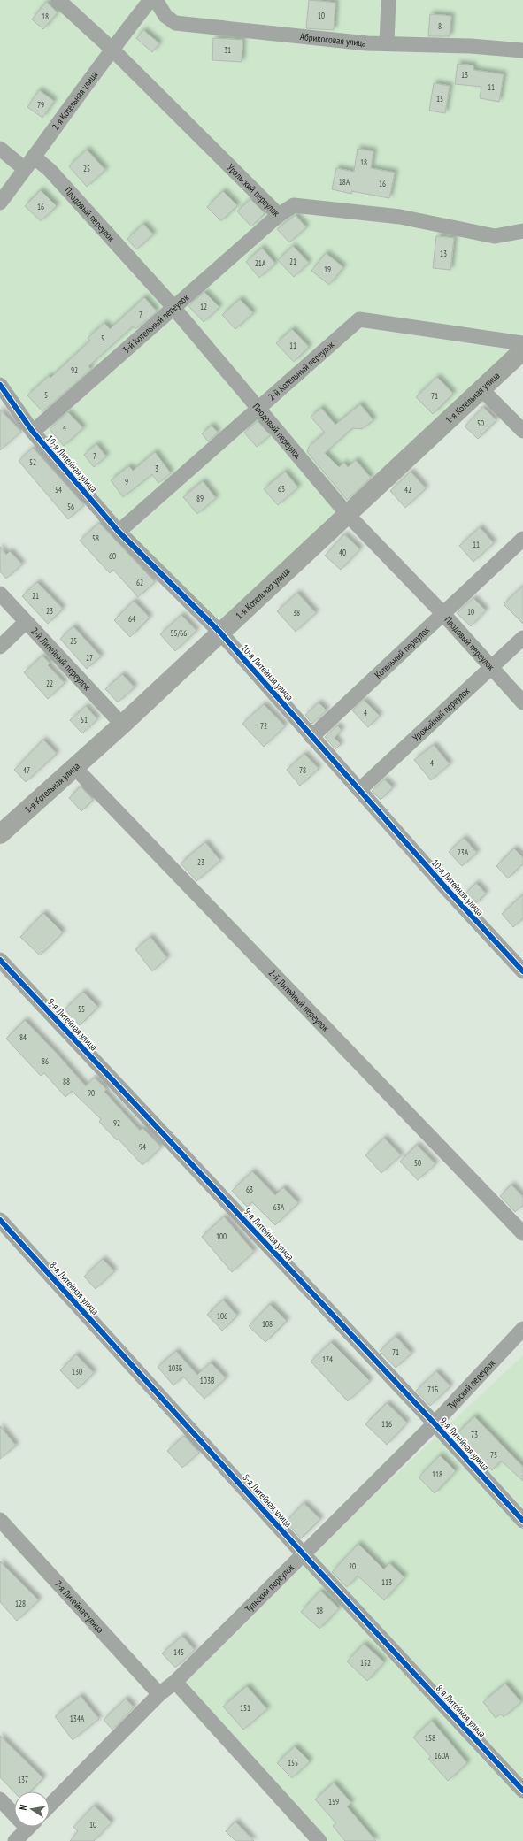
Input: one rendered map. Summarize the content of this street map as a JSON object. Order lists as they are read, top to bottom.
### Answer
{
  "streets": {
    "street": [
      "Абрикосовая улица",
      "2-я Котельная улица",
      "Уральский переулок",
      "Плодовый переулок",
      "3-й Котельный переулок",
      "2-й Котельный переулок",
      "1-я Котельная улица",
      "10-я Литейная улица",
      "Котельный переулок",
      "2-й Литейный переулок",
      "Урожайный переулок",
      "9-я Литейная улица",
      "8-я Литейная улица",
      "Тульский переулок",
      "7-я Литейная улица"
    ]
  },
  "crossings": [
    ["2-я Котельная улица", "Уральский переулок"],
    ["2-я Котельная улица", "Плодовый переулок"],
    ["Уральский переулок", "3-й Котельный переулок"],
    ["Плодовый переулок", "3-й Котельный переулок"],
    ["Плодовый переулок", "2-й Котельный переулок"],
    ["Плодовый переулок", "1-я Котельная улица"],
    ["Плодовый переулок", "Котельный переулок"],
    ["Плодовый переулок", "Урожайный переулок"],
    ["3-й Котельный переулок", "10-я Литейная улица"],
    ["2-й Котельный переулок", "10-я Литейная улица"],
    ["1-я Котельная улица", "10-я Литейная улица"],
    ["1-я Котельная улица", "2-й Литейный переулок"],
    ["10-я Литейная улица", "Котельный переулок"],
    ["10-я Литейная улица", "Урожайный переулок"],
    ["9-я Литейная улица", "Тульский переулок"],
    ["8-я Литейная улица", "Тульский переулок"],
    ["Тульский переулок", "7-я Литейная улица"]
  ],
  "house_numbers": [
    "10",
    "18",
    "8",
    "31",
    "13",
    "11",
    "15",
    "79",
    "18",
    "25",
    "18А",
    "16",
    "16",
    "13",
    "21",
    "21А",
    "19",
    "12",
    "7",
    "5",
    "11",
    "92",
    "5",
    "71",
    "50",
    "4",
    "7",
    "52",
    "3",
    "9",
    "63",
    "54",
    "42",
    "89",
    "56",
    "58",
    "11",
    "40",
    "60",
    "62",
    "21",
    "23",
    "10",
    "38",
    "64",
    "55/66",
    "25",
    "27",
    "22",
    "4",
    "51",
    "72",
    "4",
    "47",
    "78",
    "23А",
    "23",
    "55",
    "84",
    "86",
    "88",
    "90",
    "92",
    "94",
    "50",
    "63",
    "63А",
    "100",
    "106",
    "108",
    "71",
    "174",
    "103Б",
    "130",
    "103В",
    "71Б",
    "116",
    "73",
    "75",
    "118",
    "20",
    "113",
    "128",
    "18",
    "145",
    "152",
    "151",
    "134А",
    "158",
    "160А",
    "155",
    "137",
    "159",
    "10"
  ],
  "north": "left"
}
